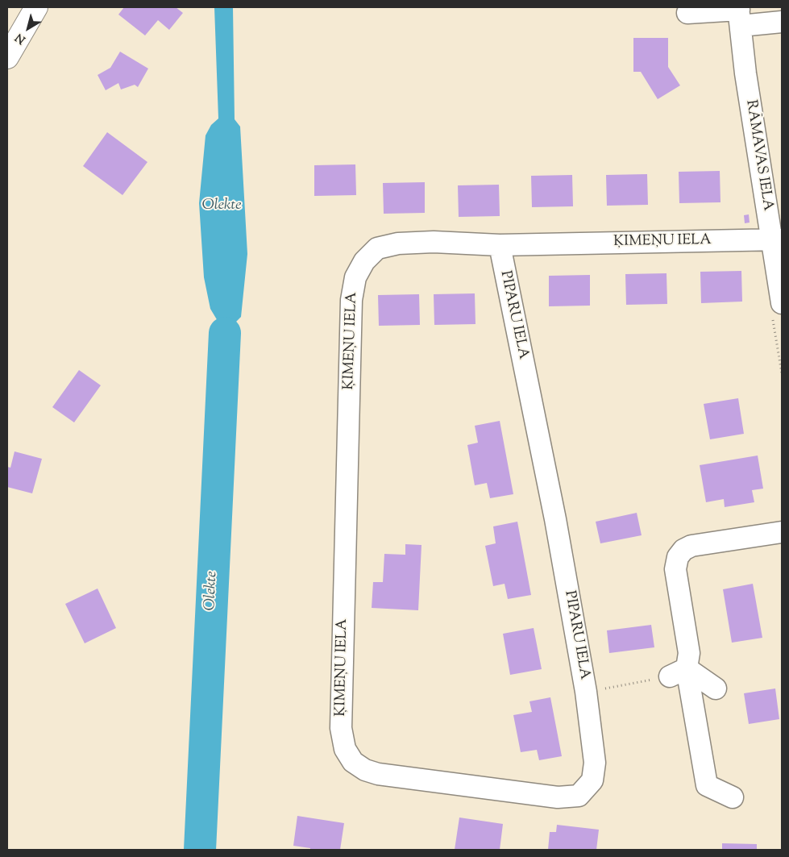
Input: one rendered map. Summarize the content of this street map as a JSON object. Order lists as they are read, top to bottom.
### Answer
{
  "streets": {
    "street": ["RĀMAVAS IELA", "ĶIMEŅU IELA", "PIPARU IELA"]
  },
  "crossings": [
    ["RĀMAVAS IELA", "ĶIMEŅU IELA"],
    ["ĶIMEŅU IELA", "PIPARU IELA"]
  ],
  "water": ["Olekte"],
  "north": "bottom left"
}
